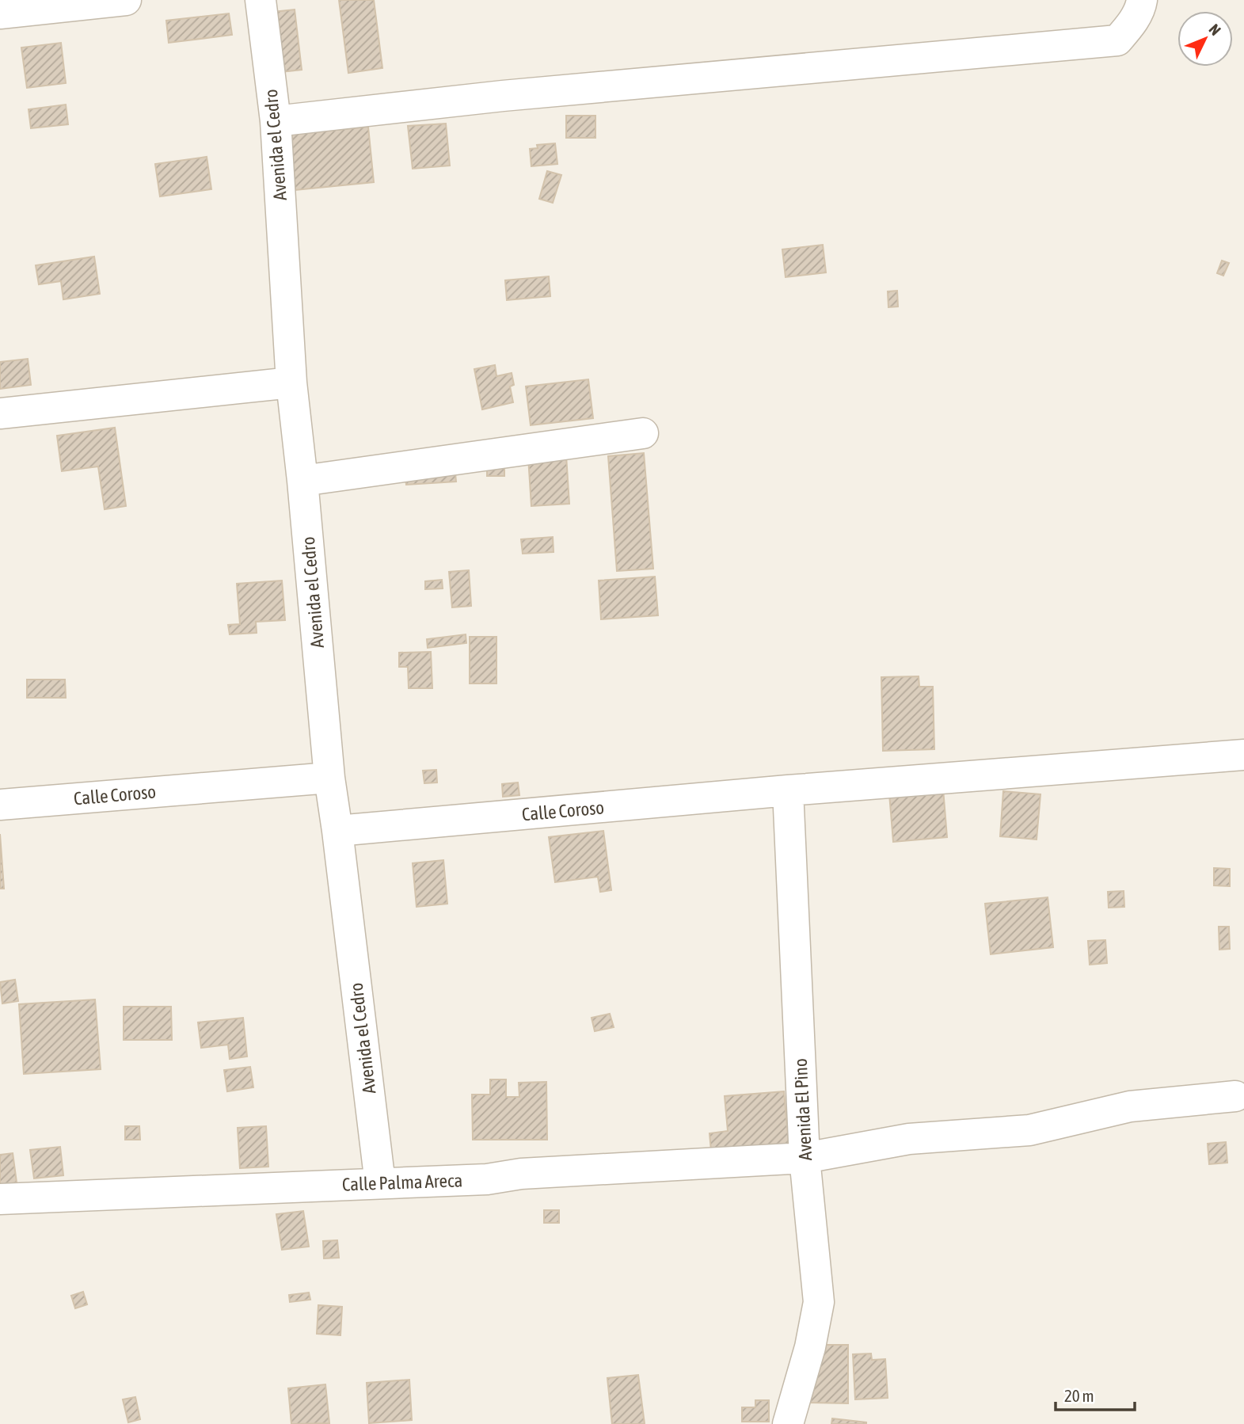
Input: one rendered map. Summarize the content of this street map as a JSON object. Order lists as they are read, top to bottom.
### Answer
{
  "streets": {
    "street": [
      "Avenida el Cedro",
      "Calle Coroso",
      "Avenida El Pino",
      "Calle Palma Areca"
    ]
  },
  "crossings": [
    ["Avenida el Cedro", "Calle Coroso"],
    ["Avenida el Cedro", "Calle Palma Areca"],
    ["Calle Coroso", "Avenida El Pino"],
    ["Avenida El Pino", "Calle Palma Areca"]
  ],
  "scale_bar": "20 m",
  "north": "top right"
}
